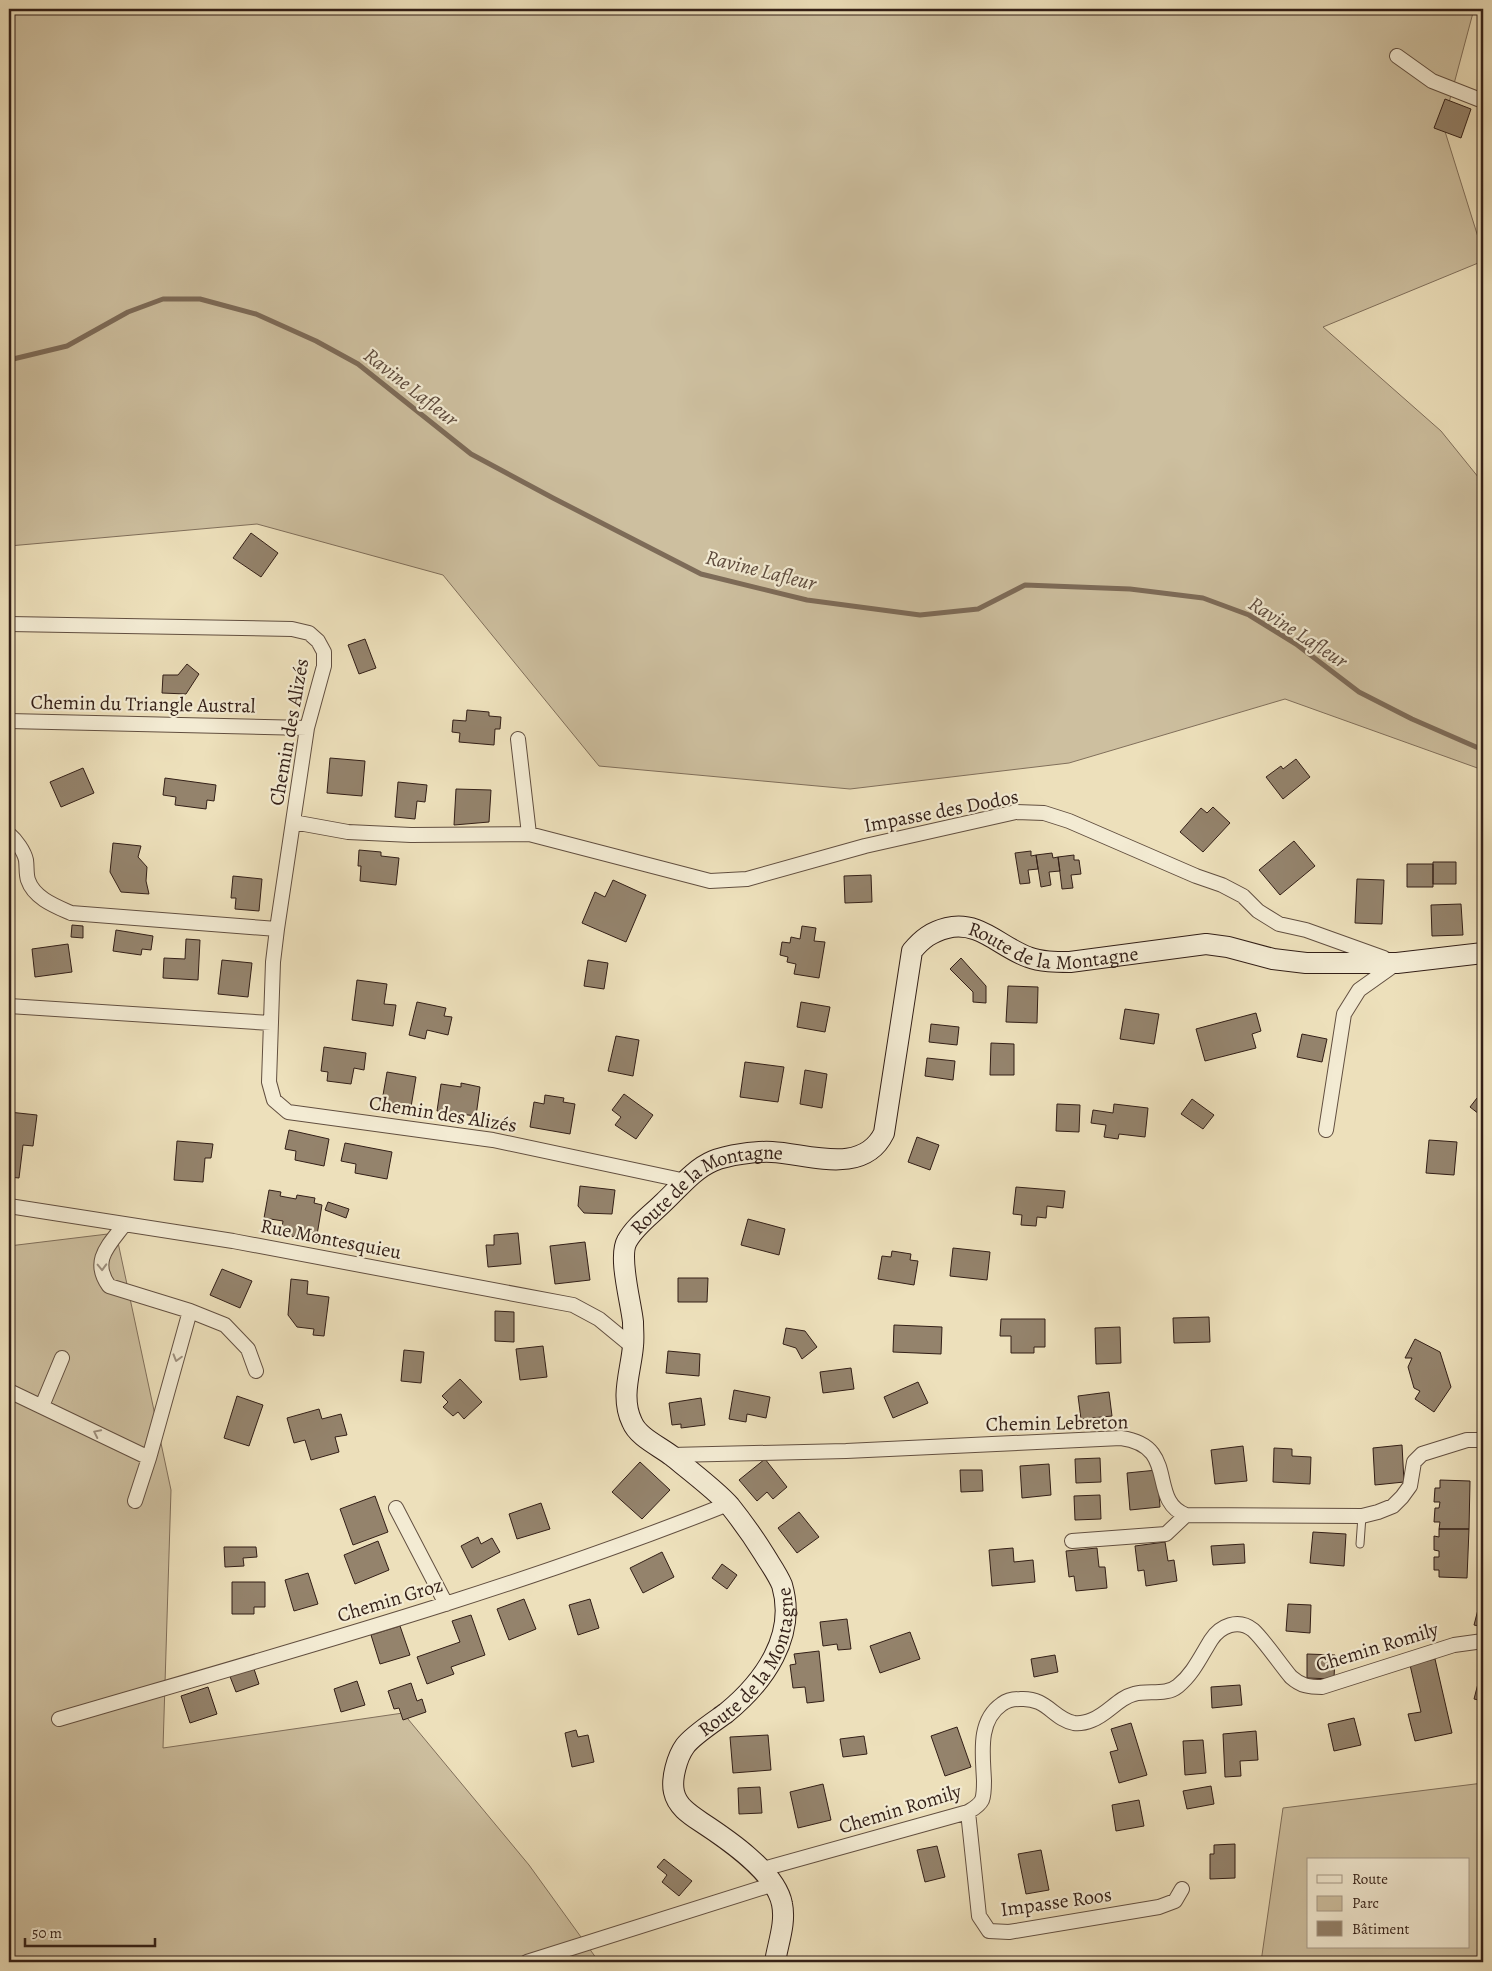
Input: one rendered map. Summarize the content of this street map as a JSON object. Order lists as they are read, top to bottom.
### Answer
{
  "streets": {
    "main road": ["Route de la Montagne"],
    "street": [
      "Chemin du Triangle Austral",
      "Chemin des Alizés",
      "Impasse des Dodos",
      "Rue Montesquieu",
      "Chemin Lebreton",
      "Chemin Groz",
      "Chemin Romily",
      "Impasse Roos"
    ]
  },
  "crossings": [
    ["Chemin du Triangle Austral", "Chemin des Alizés"],
    ["Chemin des Alizés", "Impasse des Dodos"],
    ["Chemin des Alizés", "Route de la Montagne"],
    ["Impasse des Dodos", "Route de la Montagne"],
    ["Route de la Montagne", "Rue Montesquieu"],
    ["Route de la Montagne", "Chemin Lebreton"],
    ["Route de la Montagne", "Chemin Groz"],
    ["Route de la Montagne", "Chemin Romily"],
    ["Chemin Romily", "Impasse Roos"]
  ],
  "water": ["Ravine Lafleur"],
  "legend": ["Route", "Parc", "Bâtiment"],
  "scale_bar": "50 m"
}
